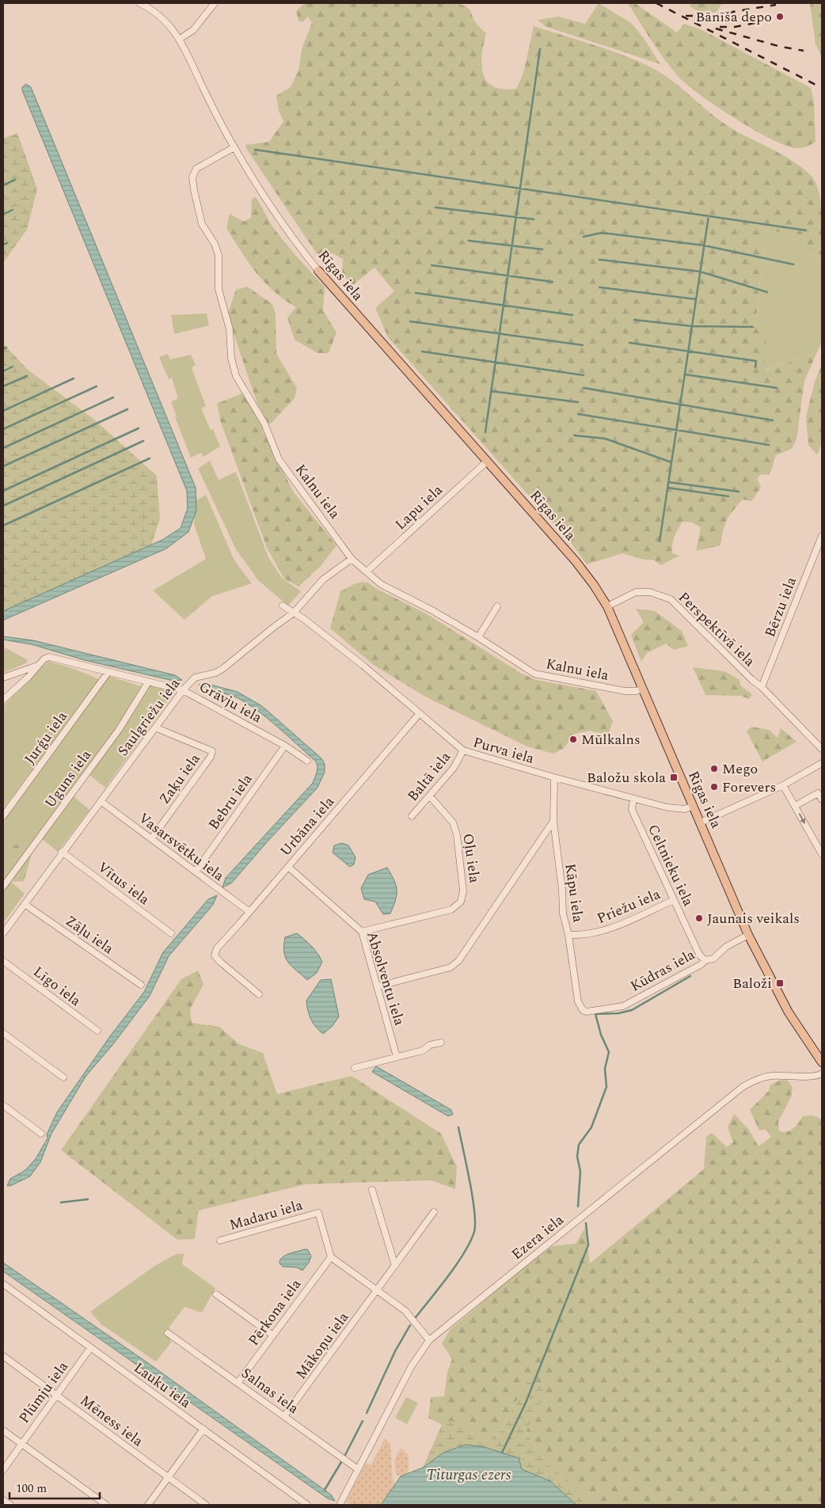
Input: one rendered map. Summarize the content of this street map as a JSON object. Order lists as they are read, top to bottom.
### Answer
{
  "streets": {
    "main road": ["Rīgas iela"],
    "street": [
      "Kalnu iela",
      "Lapu iela",
      "Bērzu iela",
      "Perspektīvā iela",
      "Grāvju iela",
      "Saulgriežu iela",
      "Jurģu iela",
      "Purva iela",
      "Baltā iela",
      "Uguns iela",
      "Zaķu iela",
      "Bebru iela",
      "Urbāna iela",
      "Vasarsvētku iela",
      "Oļu iela",
      "Celtnieku iela",
      "Vītus iela",
      "Kāpu iela",
      "Priežu iela",
      "Zāļu iela",
      "Kūdras iela",
      "Absolventu iela",
      "Līgo iela",
      "Madaru iela",
      "Ezera iela",
      "Pērkona iela",
      "Mākoņu iela",
      "Lauku iela",
      "Salnas iela",
      "Plūmju iela",
      "Mēness iela"
    ]
  },
  "crossings": [
    ["Rīgas iela", "Kalnu iela"],
    ["Rīgas iela", "Lapu iela"],
    ["Rīgas iela", "Perspektīvā iela"],
    ["Rīgas iela", "Purva iela"],
    ["Rīgas iela", "Kūdras iela"],
    ["Kalnu iela", "Lapu iela"],
    ["Kalnu iela", "Saulgriežu iela"],
    ["Bērzu iela", "Perspektīvā iela"],
    ["Grāvju iela", "Saulgriežu iela"],
    ["Grāvju iela", "Jurģu iela"],
    ["Grāvju iela", "Uguns iela"],
    ["Grāvju iela", "Bebru iela"],
    ["Saulgriežu iela", "Purva iela"],
    ["Saulgriežu iela", "Zaķu iela"],
    ["Saulgriežu iela", "Vasarsvētku iela"],
    ["Saulgriežu iela", "Vītus iela"],
    ["Saulgriežu iela", "Zāļu iela"],
    ["Purva iela", "Baltā iela"],
    ["Purva iela", "Urbāna iela"],
    ["Purva iela", "Celtnieku iela"],
    ["Purva iela", "Kāpu iela"],
    ["Baltā iela", "Oļu iela"],
    ["Zaķu iela", "Vasarsvētku iela"],
    ["Bebru iela", "Vasarsvētku iela"],
    ["Urbāna iela", "Vasarsvētku iela"],
    ["Urbāna iela", "Absolventu iela"],
    ["Oļu iela", "Absolventu iela"],
    ["Celtnieku iela", "Priežu iela"],
    ["Celtnieku iela", "Kūdras iela"],
    ["Kāpu iela", "Priežu iela"],
    ["Kāpu iela", "Kūdras iela"],
    ["Madaru iela", "Pērkona iela"],
    ["Ezera iela", "Salnas iela"],
    ["Pērkona iela", "Salnas iela"],
    ["Mākoņu iela", "Salnas iela"],
    ["Lauku iela", "Plūmju iela"],
    ["Plūmju iela", "Mēness iela"]
  ],
  "water": ["Titurgas ezers"],
  "places": {
    "other": [
      "Bānīša depo",
      "Mūlkalns",
      "Mego",
      "Forevers",
      "Jaunais veikals"
    ],
    "transit": ["Baložu skola", "Baloži"]
  },
  "scale_bar": "100 m"
}
